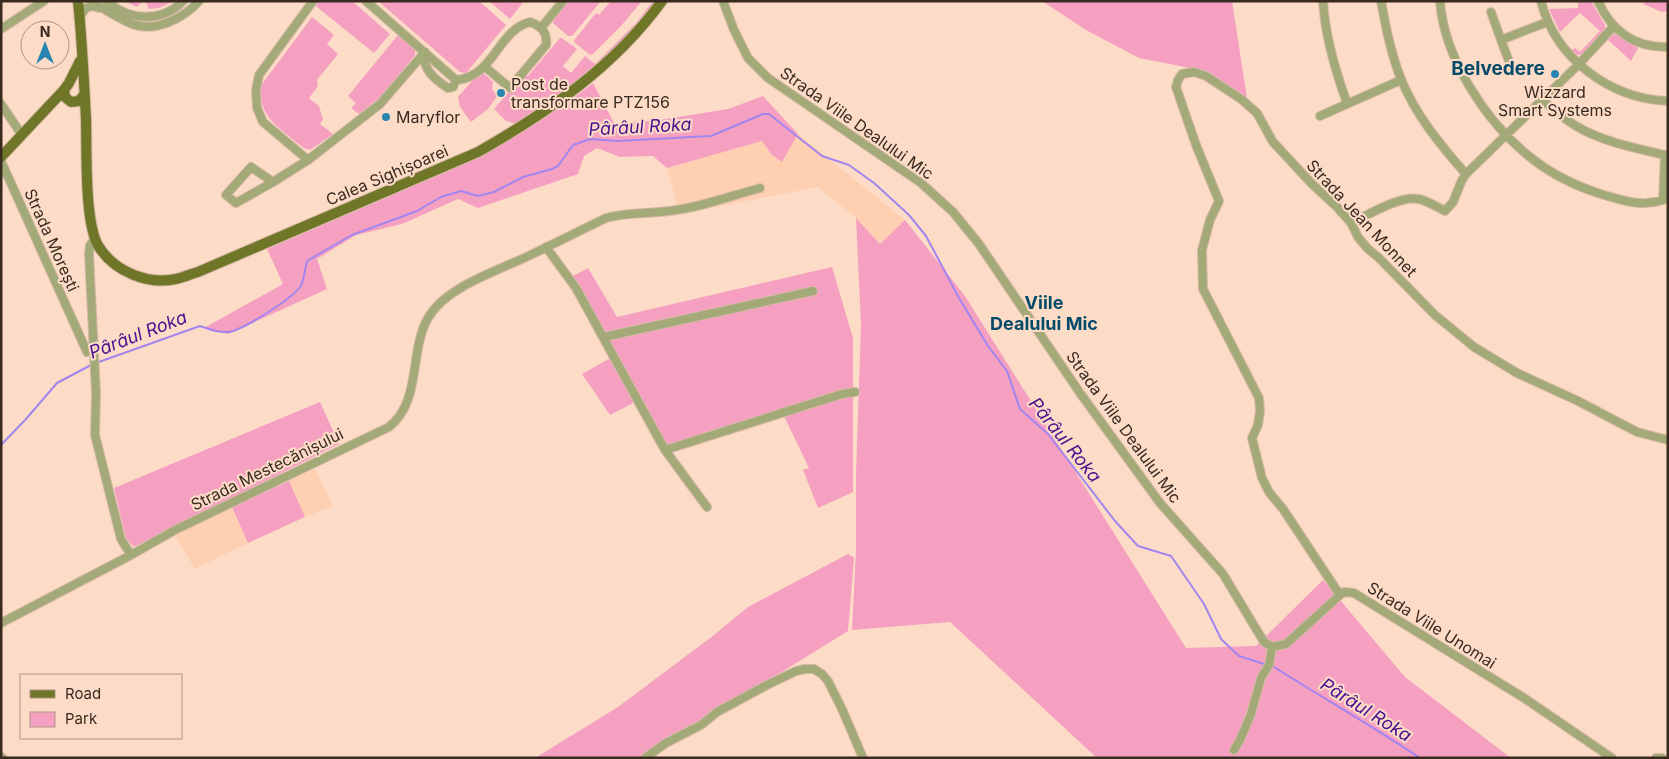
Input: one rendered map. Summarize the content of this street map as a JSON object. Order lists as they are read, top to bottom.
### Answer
{
  "streets": {
    "main road": ["Calea Sighișoarei"],
    "street": [
      "Strada Viile Dealului Mic",
      "Strada Jean Monnet",
      "Strada Morești",
      "Strada Mestecănișului",
      "Strada Viile Unomai"
    ]
  },
  "crossings": [
    ["Strada Jean Monnet", "Strada Viile Unomai"]
  ],
  "districts": ["Belvedere", "Viile Dealului Mic"],
  "water": ["Pârâul Roka"],
  "places": ["Wizzard Smart Systems", "Post de transformare PTZ156", "Maryflor"],
  "legend": ["Road", "Park"],
  "north": "top"
}
